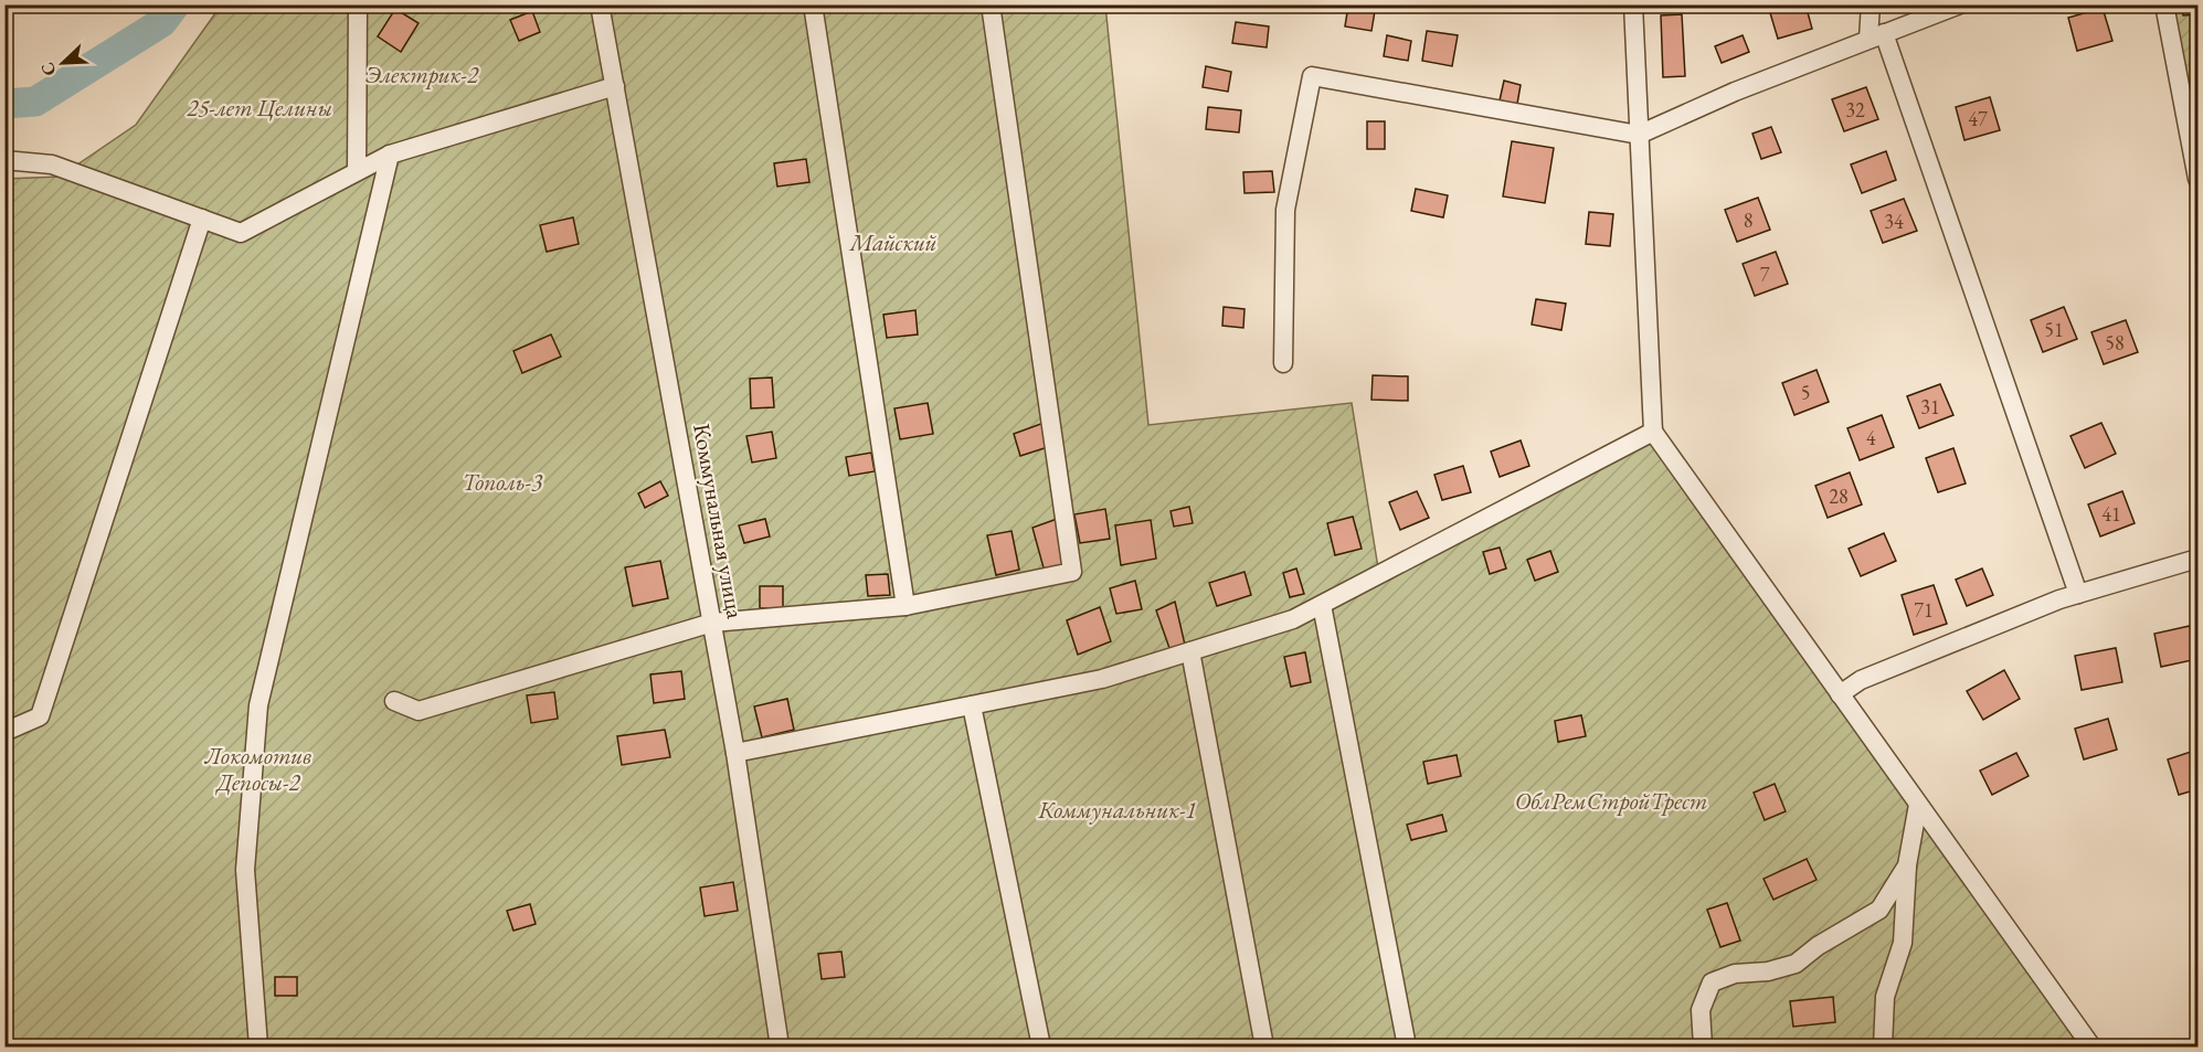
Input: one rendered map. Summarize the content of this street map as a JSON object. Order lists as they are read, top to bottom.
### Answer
{
  "streets": {
    "lane": ["Коммунальная улица"]
  },
  "parks": [
    "Электрик-2",
    "25-лет Целины",
    "Майский",
    "Тополь-3",
    "Локомотив Депосы-2",
    "ОблРемСтройТрест",
    "Коммунальник-1"
  ],
  "house_numbers": [
    "32",
    "47",
    "8",
    "34",
    "7",
    "51",
    "58",
    "5",
    "31",
    "4",
    "28",
    "41",
    "71"
  ],
  "north": "bottom left"
}
